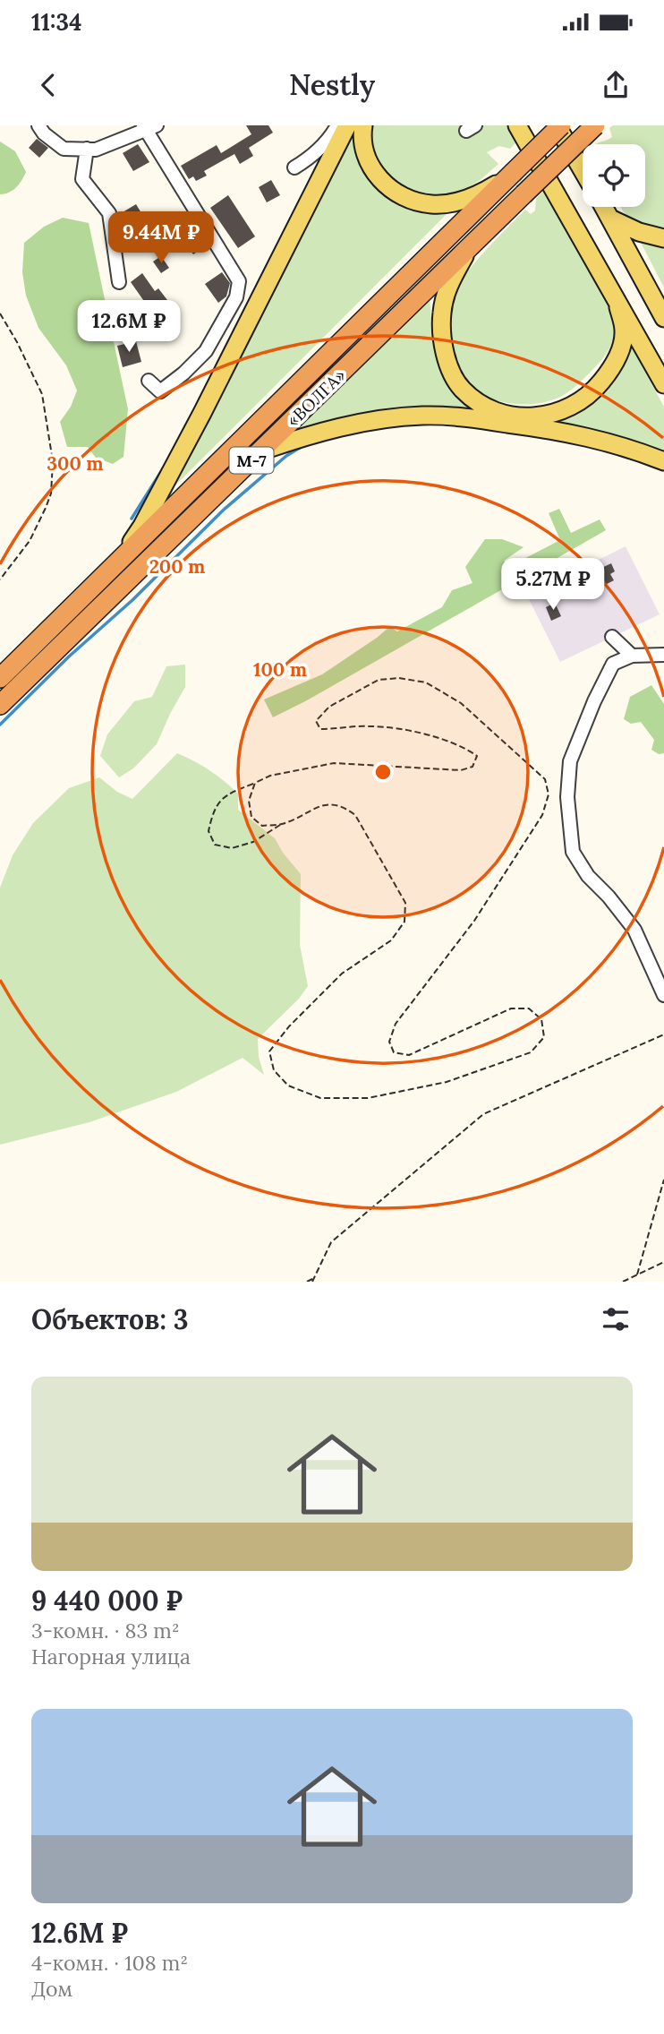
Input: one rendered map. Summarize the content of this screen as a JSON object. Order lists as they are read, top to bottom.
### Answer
{
  "streets": {
    "highway": ["«ВОЛГА»", "М-7"]
  },
  "crossings": [
    ["«ВОЛГА»", "М-7"]
  ],
  "page": {
    "status": "11:34",
    "header": "Nestly",
    "price": ["9.44M ₽", "12.6M ₽", "5.27M ₽"],
    "heading": "Объектов: 3",
    "list": [
      {
        "name": "9 440 000 ₽",
        "note": "3-комн. · 83 m² · Нагорная улица"
      },
      {
        "name": "12.6M ₽",
        "note": "4-комн. · 108 m² · Дом"
      }
    ]
  },
  "rings": ["300 m", "200 m", "100 m"]
}
